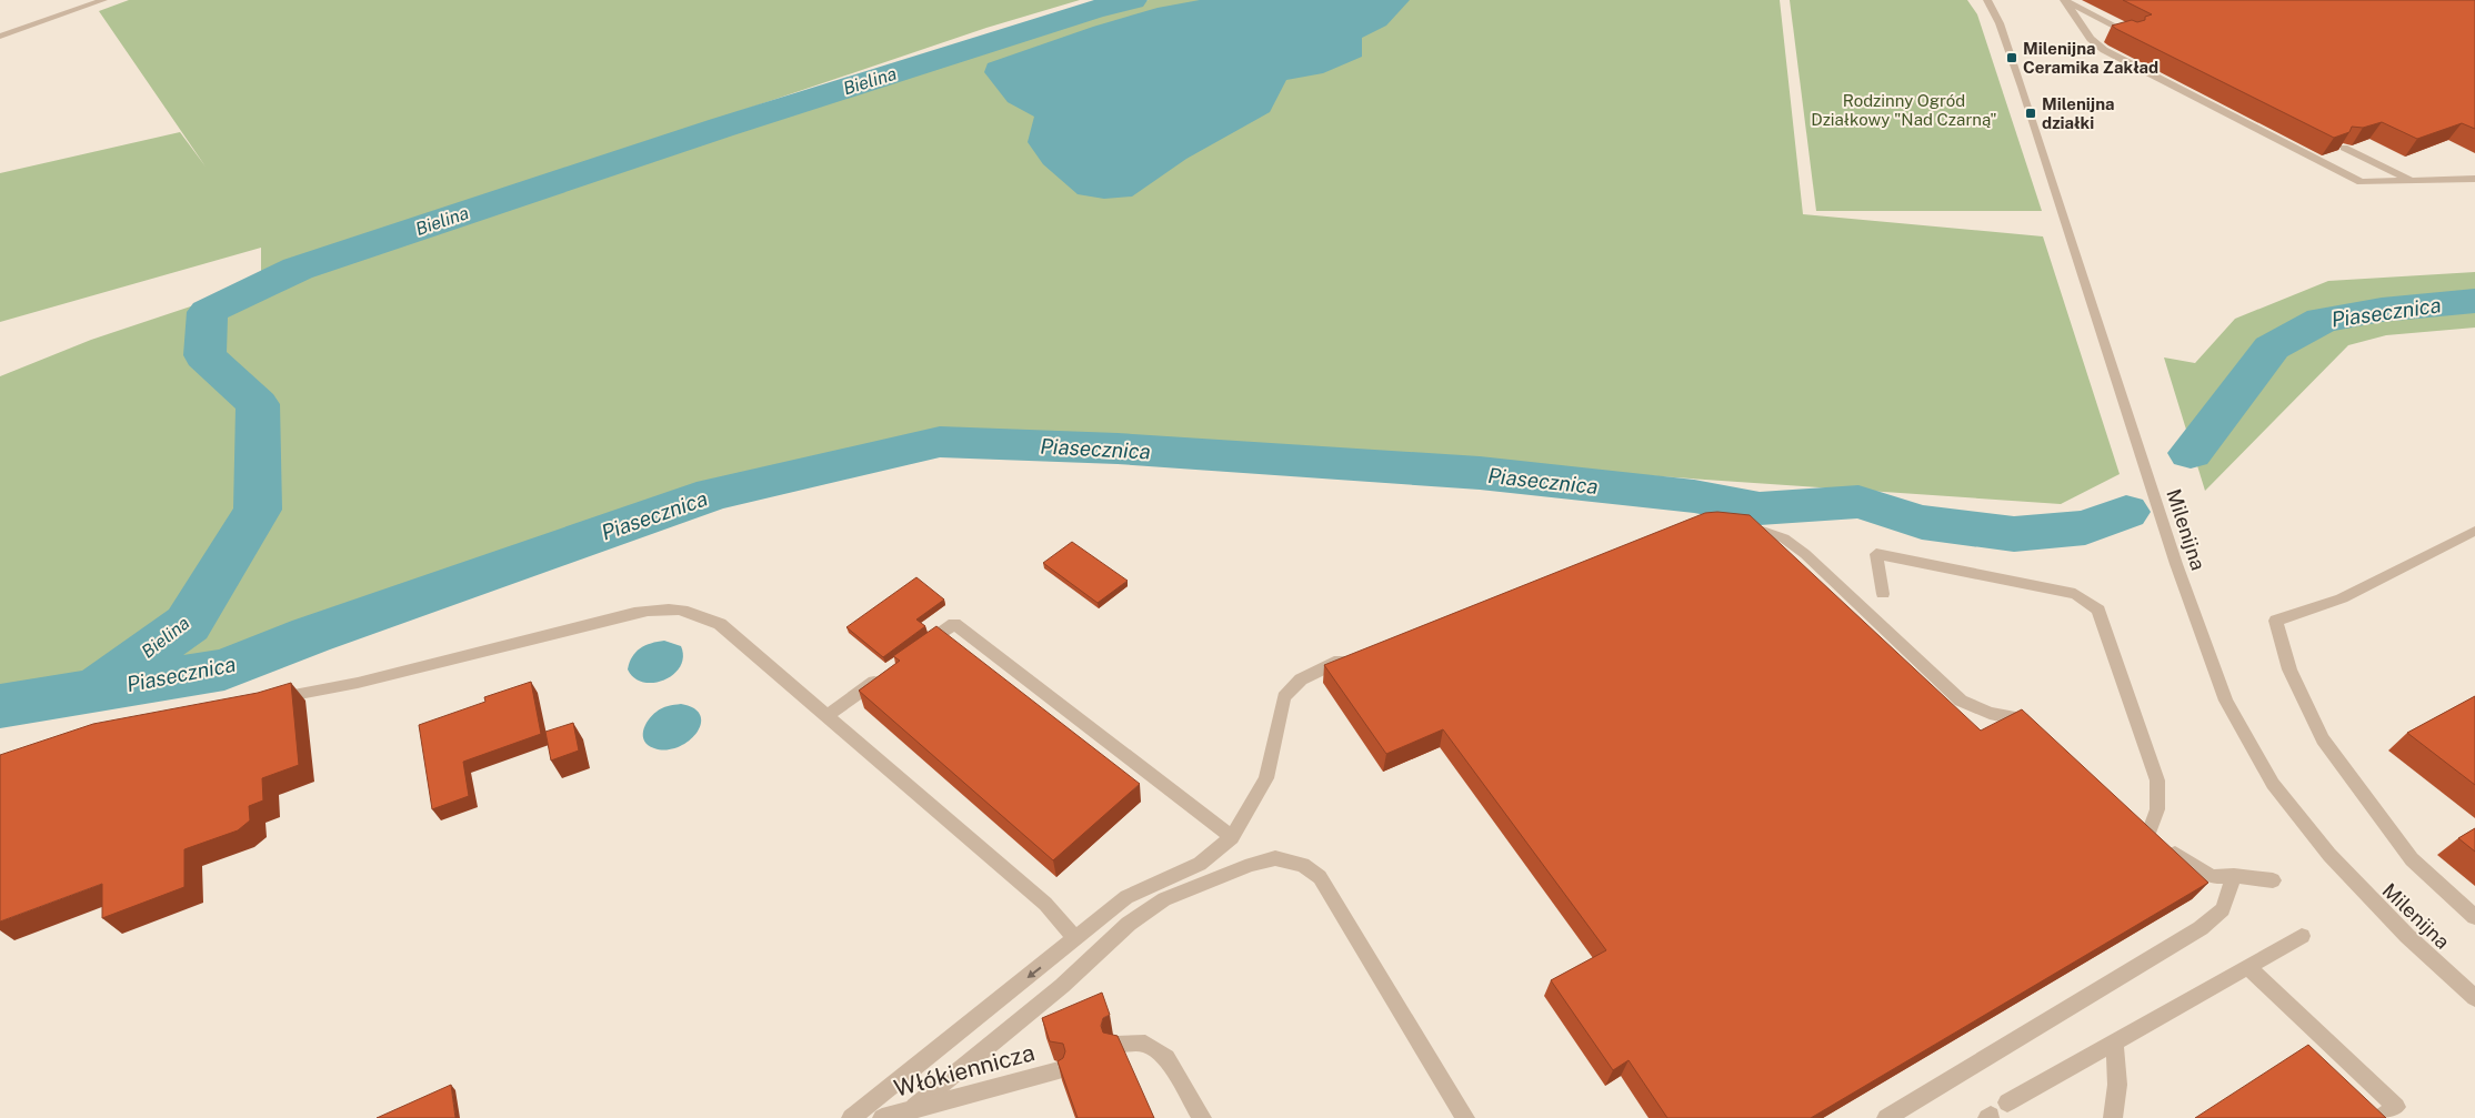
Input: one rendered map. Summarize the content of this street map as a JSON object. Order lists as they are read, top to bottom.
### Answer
{
  "streets": {
    "street": ["Milenijna", "Włókiennicza"]
  },
  "water": ["Bielina", "Piasecznica"],
  "parks": ["Rodzinny Ogród Działkowy \"Nad Czarną\""],
  "places": {
    "transit": ["Milenijna Ceramika Zakład", "Milenijna działki"]
  }
}
